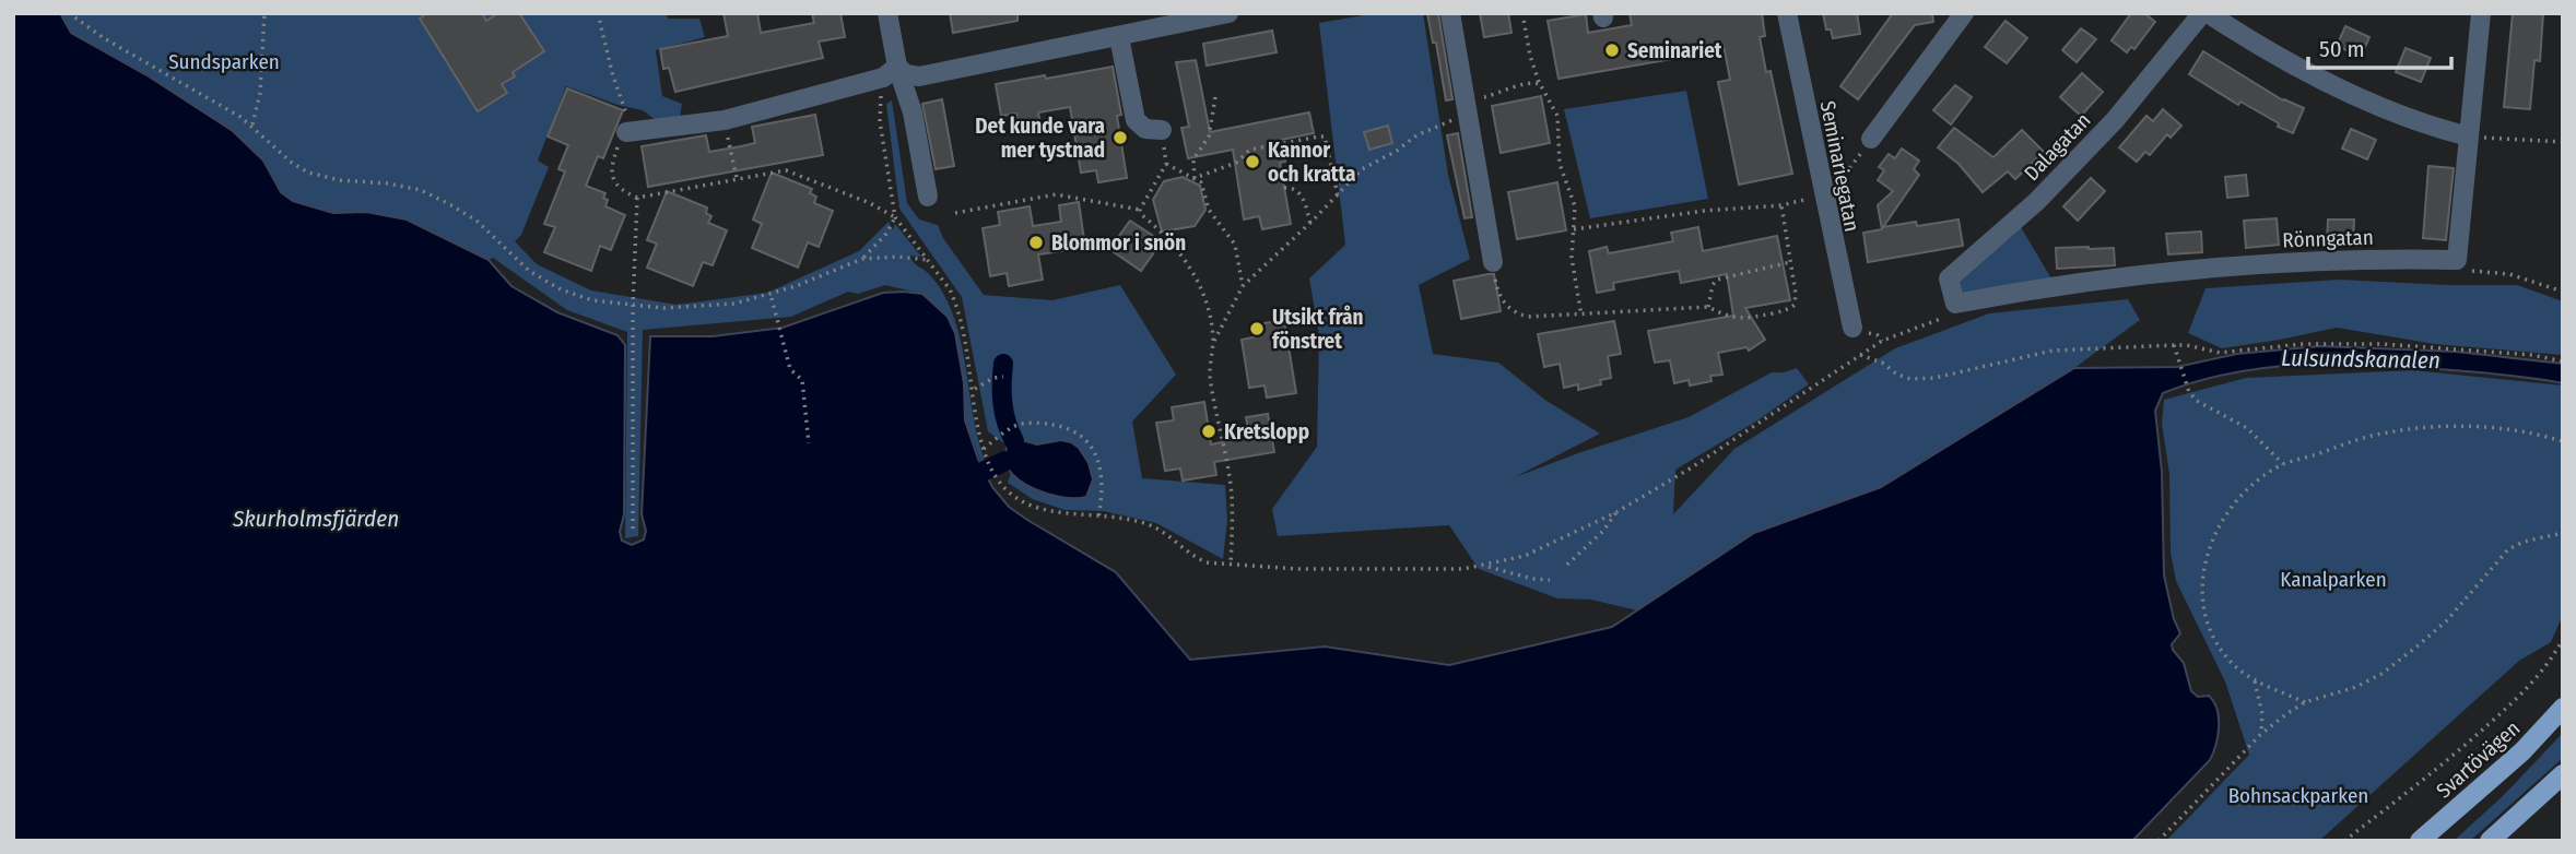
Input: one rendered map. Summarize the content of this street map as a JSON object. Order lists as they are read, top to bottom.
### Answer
{
  "streets": {
    "main road": ["Svartövägen"],
    "street": ["Dalagatan", "Seminariegatan", "Rönngatan"]
  },
  "crossings": [
    ["Dalagatan", "Rönngatan"]
  ],
  "water": ["Lulsundskanalen", "Skurholmsfjärden"],
  "parks": ["Sundsparken", "Kanalparken", "Bohnsackparken"],
  "places": [
    "Seminariet",
    "Det kunde vara mer tystnad",
    "Kannor och kratta",
    "Blommor i snön",
    "Utsikt från fönstret",
    "Kretslopp"
  ],
  "scale_bar": "50 m"
}
